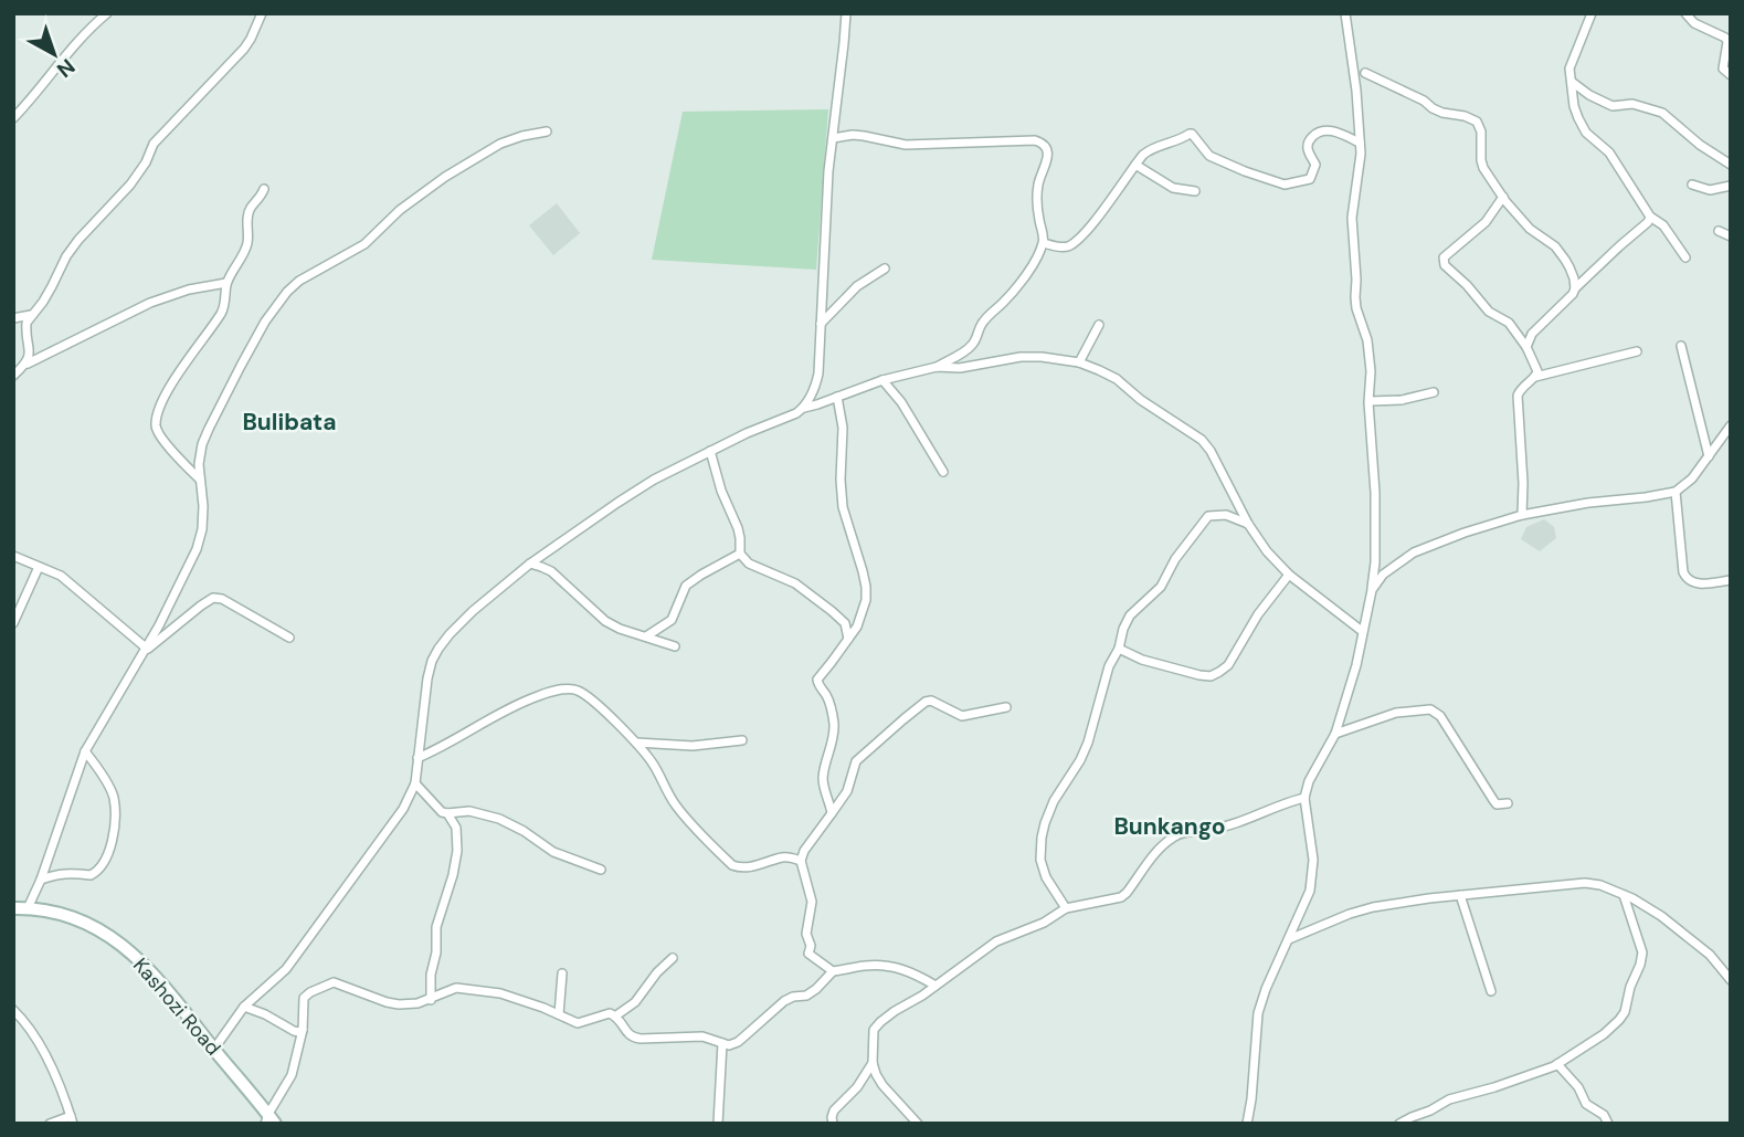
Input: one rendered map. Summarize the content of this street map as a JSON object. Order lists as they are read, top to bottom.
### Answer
{
  "streets": {
    "main road": ["Kashozi Road"]
  },
  "districts": ["Bulibata", "Bunkango"],
  "north": "bottom right"
}
